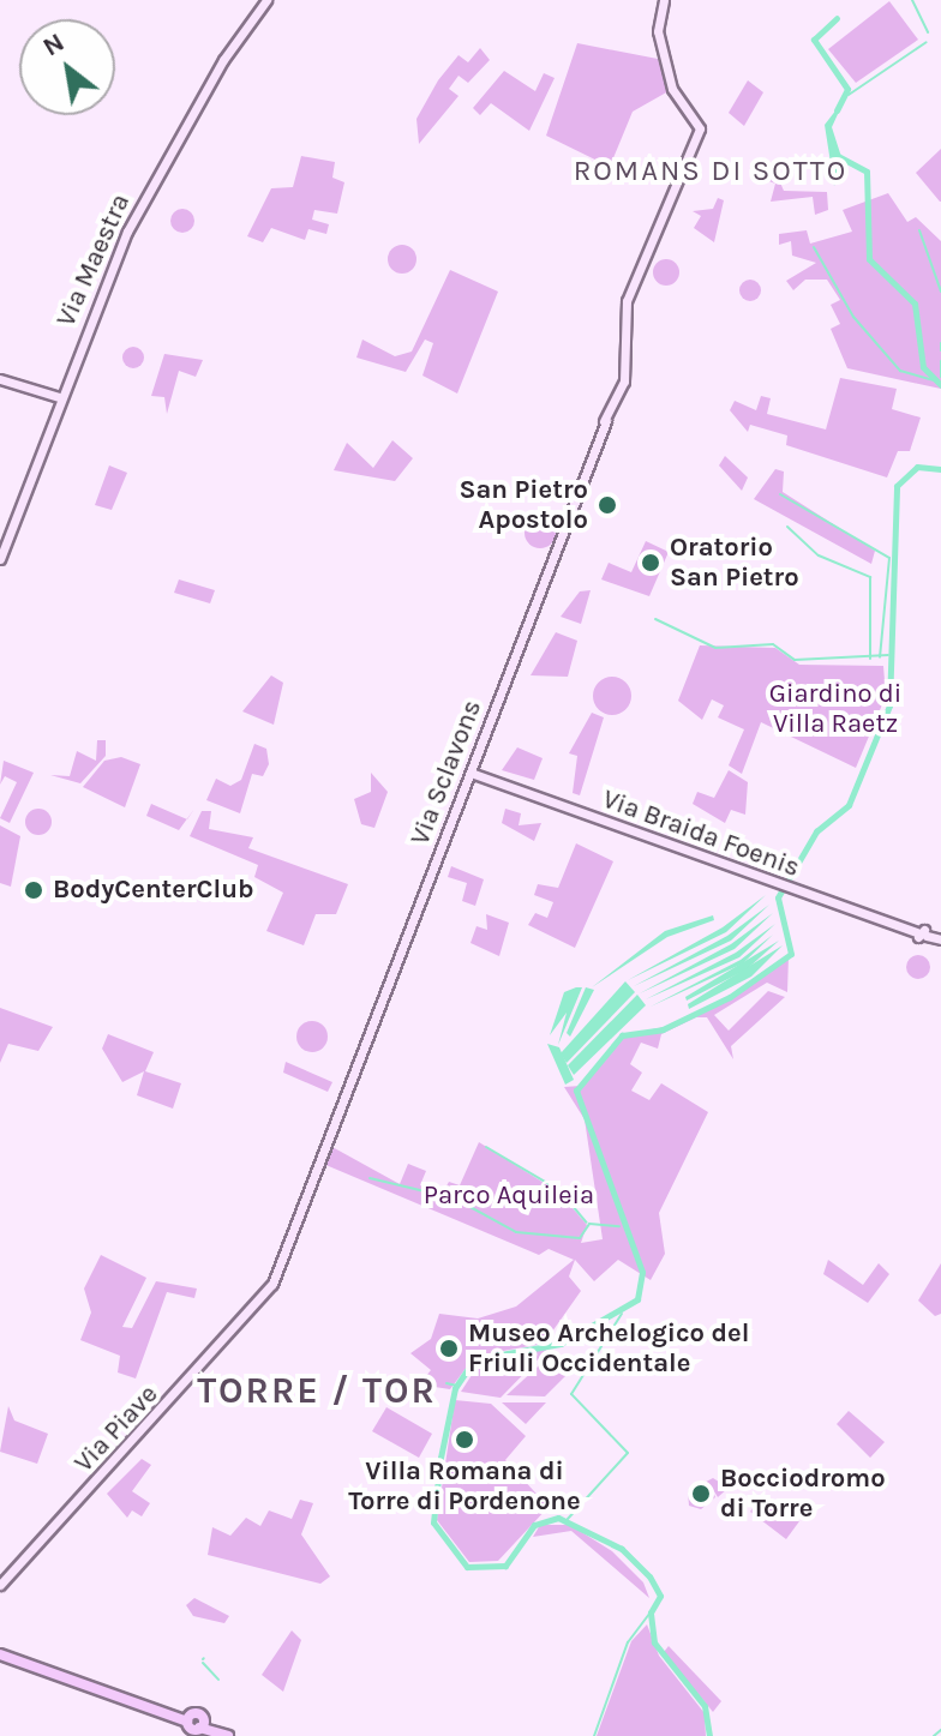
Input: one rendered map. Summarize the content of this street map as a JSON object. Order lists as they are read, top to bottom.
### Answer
{
  "streets": {
    "street": [
      "Via Maestra",
      "Via Sclavons",
      "Via Braida Foenis",
      "Via Piave"
    ]
  },
  "crossings": [
    ["Via Sclavons", "Via Braida Foenis"],
    ["Via Sclavons", "Via Piave"]
  ],
  "districts": ["ROMANS DI SOTTO", "TORRE / TOR"],
  "parks": ["Giardino di Villa Raetz", "Parco Aquileia"],
  "places": [
    "San Pietro Apostolo",
    "Oratorio San Pietro",
    "BodyCenterClub",
    "Museo Archelogico del Friuli Occidentale",
    "Villa Romana di Torre di Pordenone",
    "Bocciodromo di Torre"
  ],
  "north": "top left"
}
